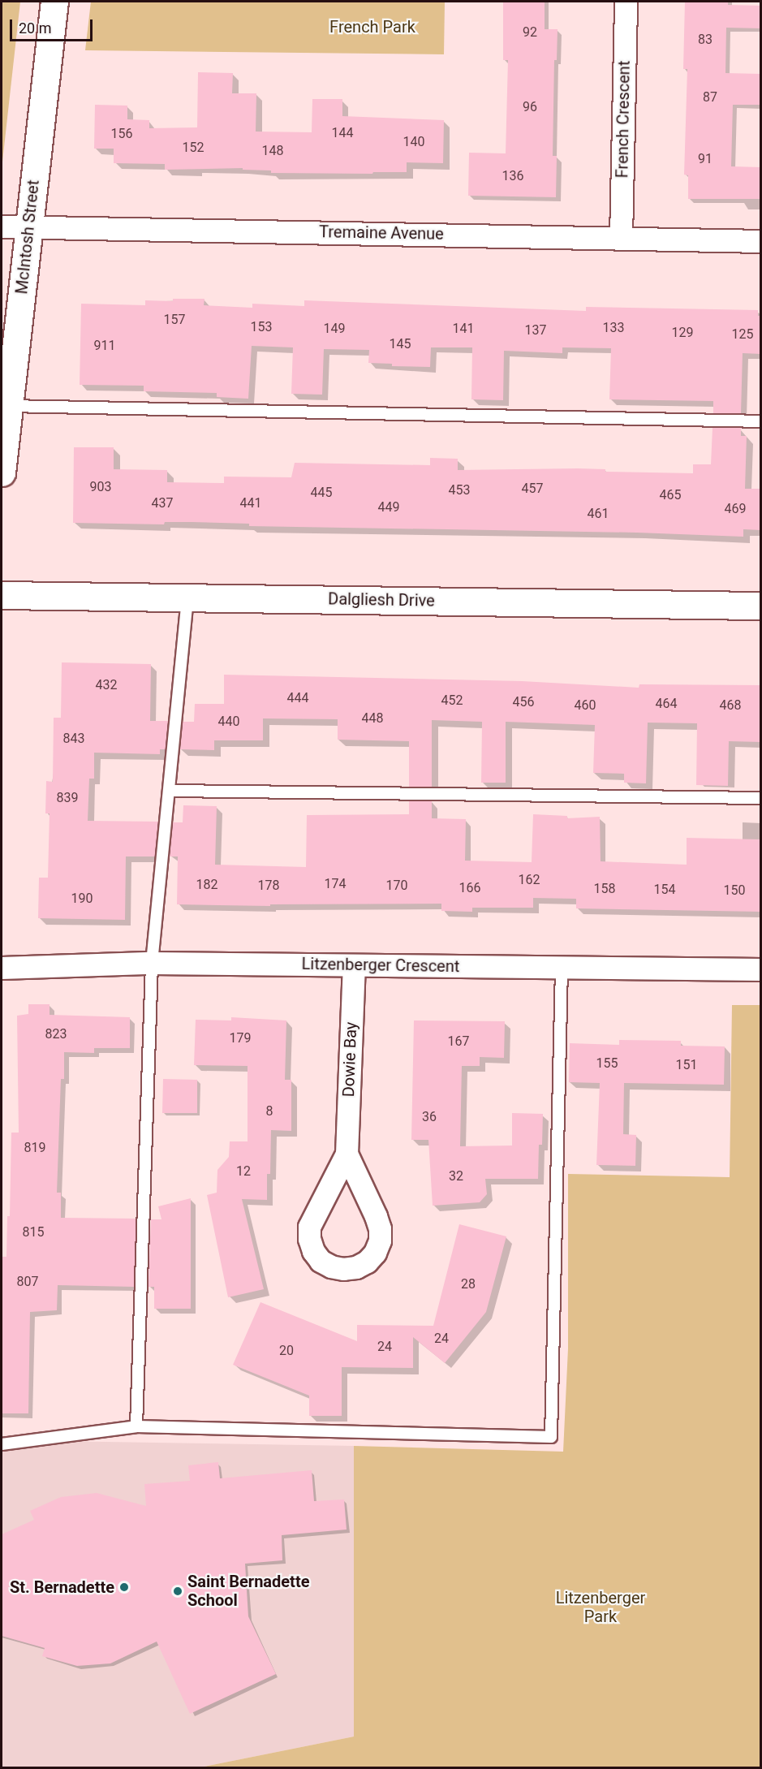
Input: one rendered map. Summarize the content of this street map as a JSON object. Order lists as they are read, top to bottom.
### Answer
{
  "streets": {
    "street": [
      "French Crescent",
      "Tremaine Avenue",
      "McIntosh Street",
      "Dalgliesh Drive",
      "Litzenberger Crescent",
      "Dowie Bay"
    ]
  },
  "crossings": [
    ["French Crescent", "Tremaine Avenue"],
    ["Tremaine Avenue", "McIntosh Street"],
    ["Litzenberger Crescent", "Dowie Bay"]
  ],
  "parks": ["French Park", "Litzenberger Park"],
  "places": ["St. Bernadette", "Saint Bernadette School"],
  "house_numbers": [
    "92",
    "83",
    "87",
    "96",
    "144",
    "156",
    "140",
    "152",
    "148",
    "91",
    "136",
    "157",
    "153",
    "133",
    "149",
    "141",
    "137",
    "129",
    "125",
    "145",
    "911",
    "903",
    "457",
    "453",
    "445",
    "465",
    "437",
    "441",
    "449",
    "469",
    "461",
    "432",
    "444",
    "452",
    "456",
    "464",
    "460",
    "468",
    "448",
    "440",
    "843",
    "839",
    "162",
    "174",
    "182",
    "178",
    "170",
    "166",
    "158",
    "154",
    "150",
    "190",
    "823",
    "179",
    "167",
    "155",
    "151",
    "8",
    "36",
    "819",
    "12",
    "32",
    "815",
    "807",
    "28",
    "24",
    "24",
    "20"
  ],
  "scale_bar": "20 m"
}
